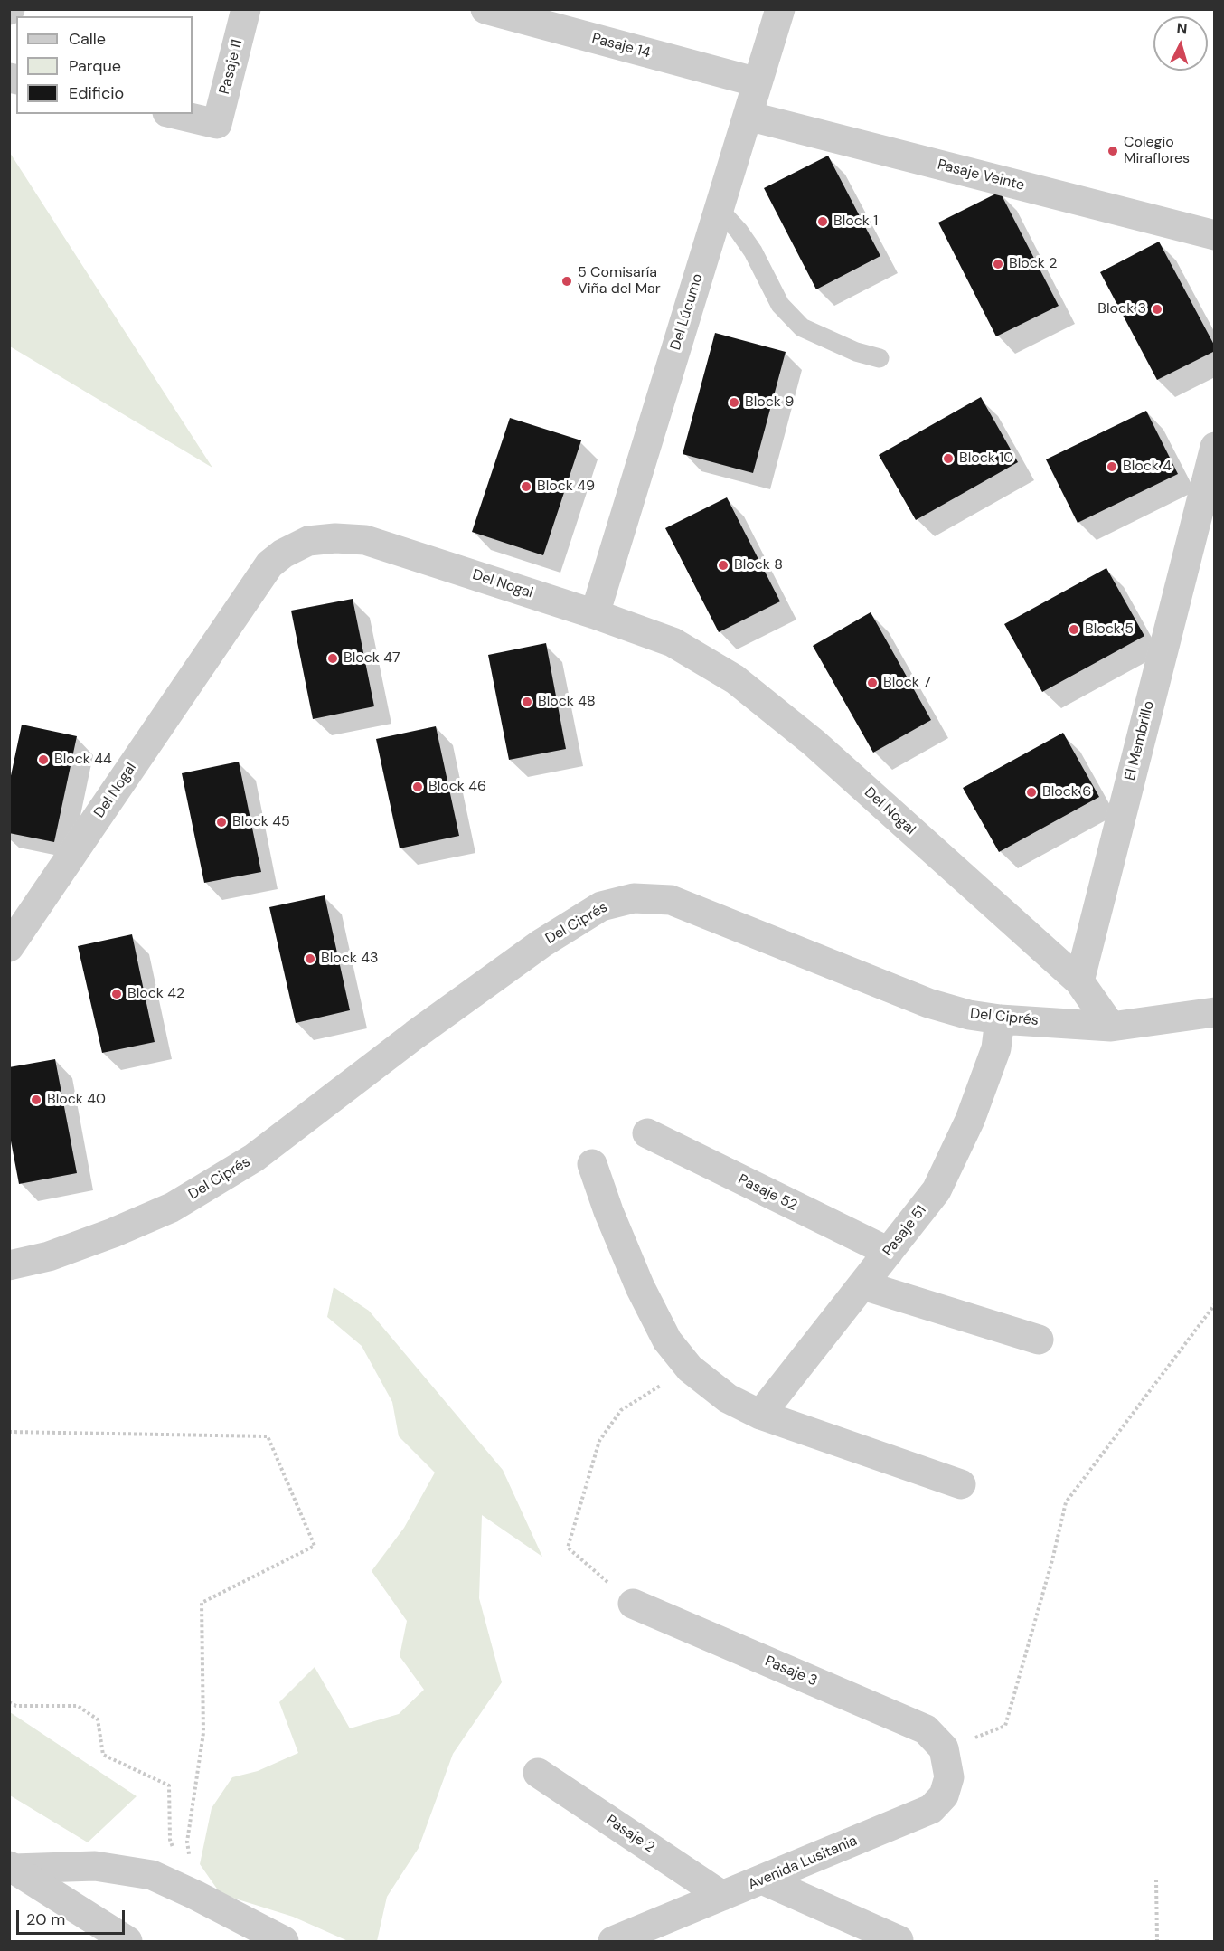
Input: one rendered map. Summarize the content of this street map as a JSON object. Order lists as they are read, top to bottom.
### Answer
{
  "streets": {
    "street": [
      "Pasaje 14",
      "Pasaje 11",
      "Pasaje Veinte",
      "Del Lúcumo",
      "Del Nogal",
      "El Membrillo",
      "Del Ciprés",
      "Pasaje 52",
      "Pasaje 51",
      "Pasaje 3",
      "Pasaje 2",
      "Avenida Lusitania"
    ]
  },
  "crossings": [
    ["Pasaje 14", "Del Lúcumo"],
    ["Pasaje Veinte", "Del Lúcumo"],
    ["Del Lúcumo", "Del Nogal"],
    ["Del Nogal", "El Membrillo"],
    ["Del Ciprés", "Pasaje 51"],
    ["Pasaje 52", "Pasaje 51"],
    ["Pasaje 3", "Avenida Lusitania"],
    ["Pasaje 2", "Avenida Lusitania"]
  ],
  "places": [
    "Colegio Miraflores",
    "Block 1",
    "Block 2",
    "5 Comisaría Viña del Mar",
    "Block 3",
    "Block 9",
    "Block 10",
    "Block 4",
    "Block 49",
    "Block 8",
    "Block 5",
    "Block 47",
    "Block 7",
    "Block 48",
    "Block 44",
    "Block 46",
    "Block 6",
    "Block 45",
    "Block 43",
    "Block 42",
    "Block 40"
  ],
  "legend": ["Calle", "Parque", "Edificio"],
  "scale_bar": "20 m",
  "north": "top"
}
